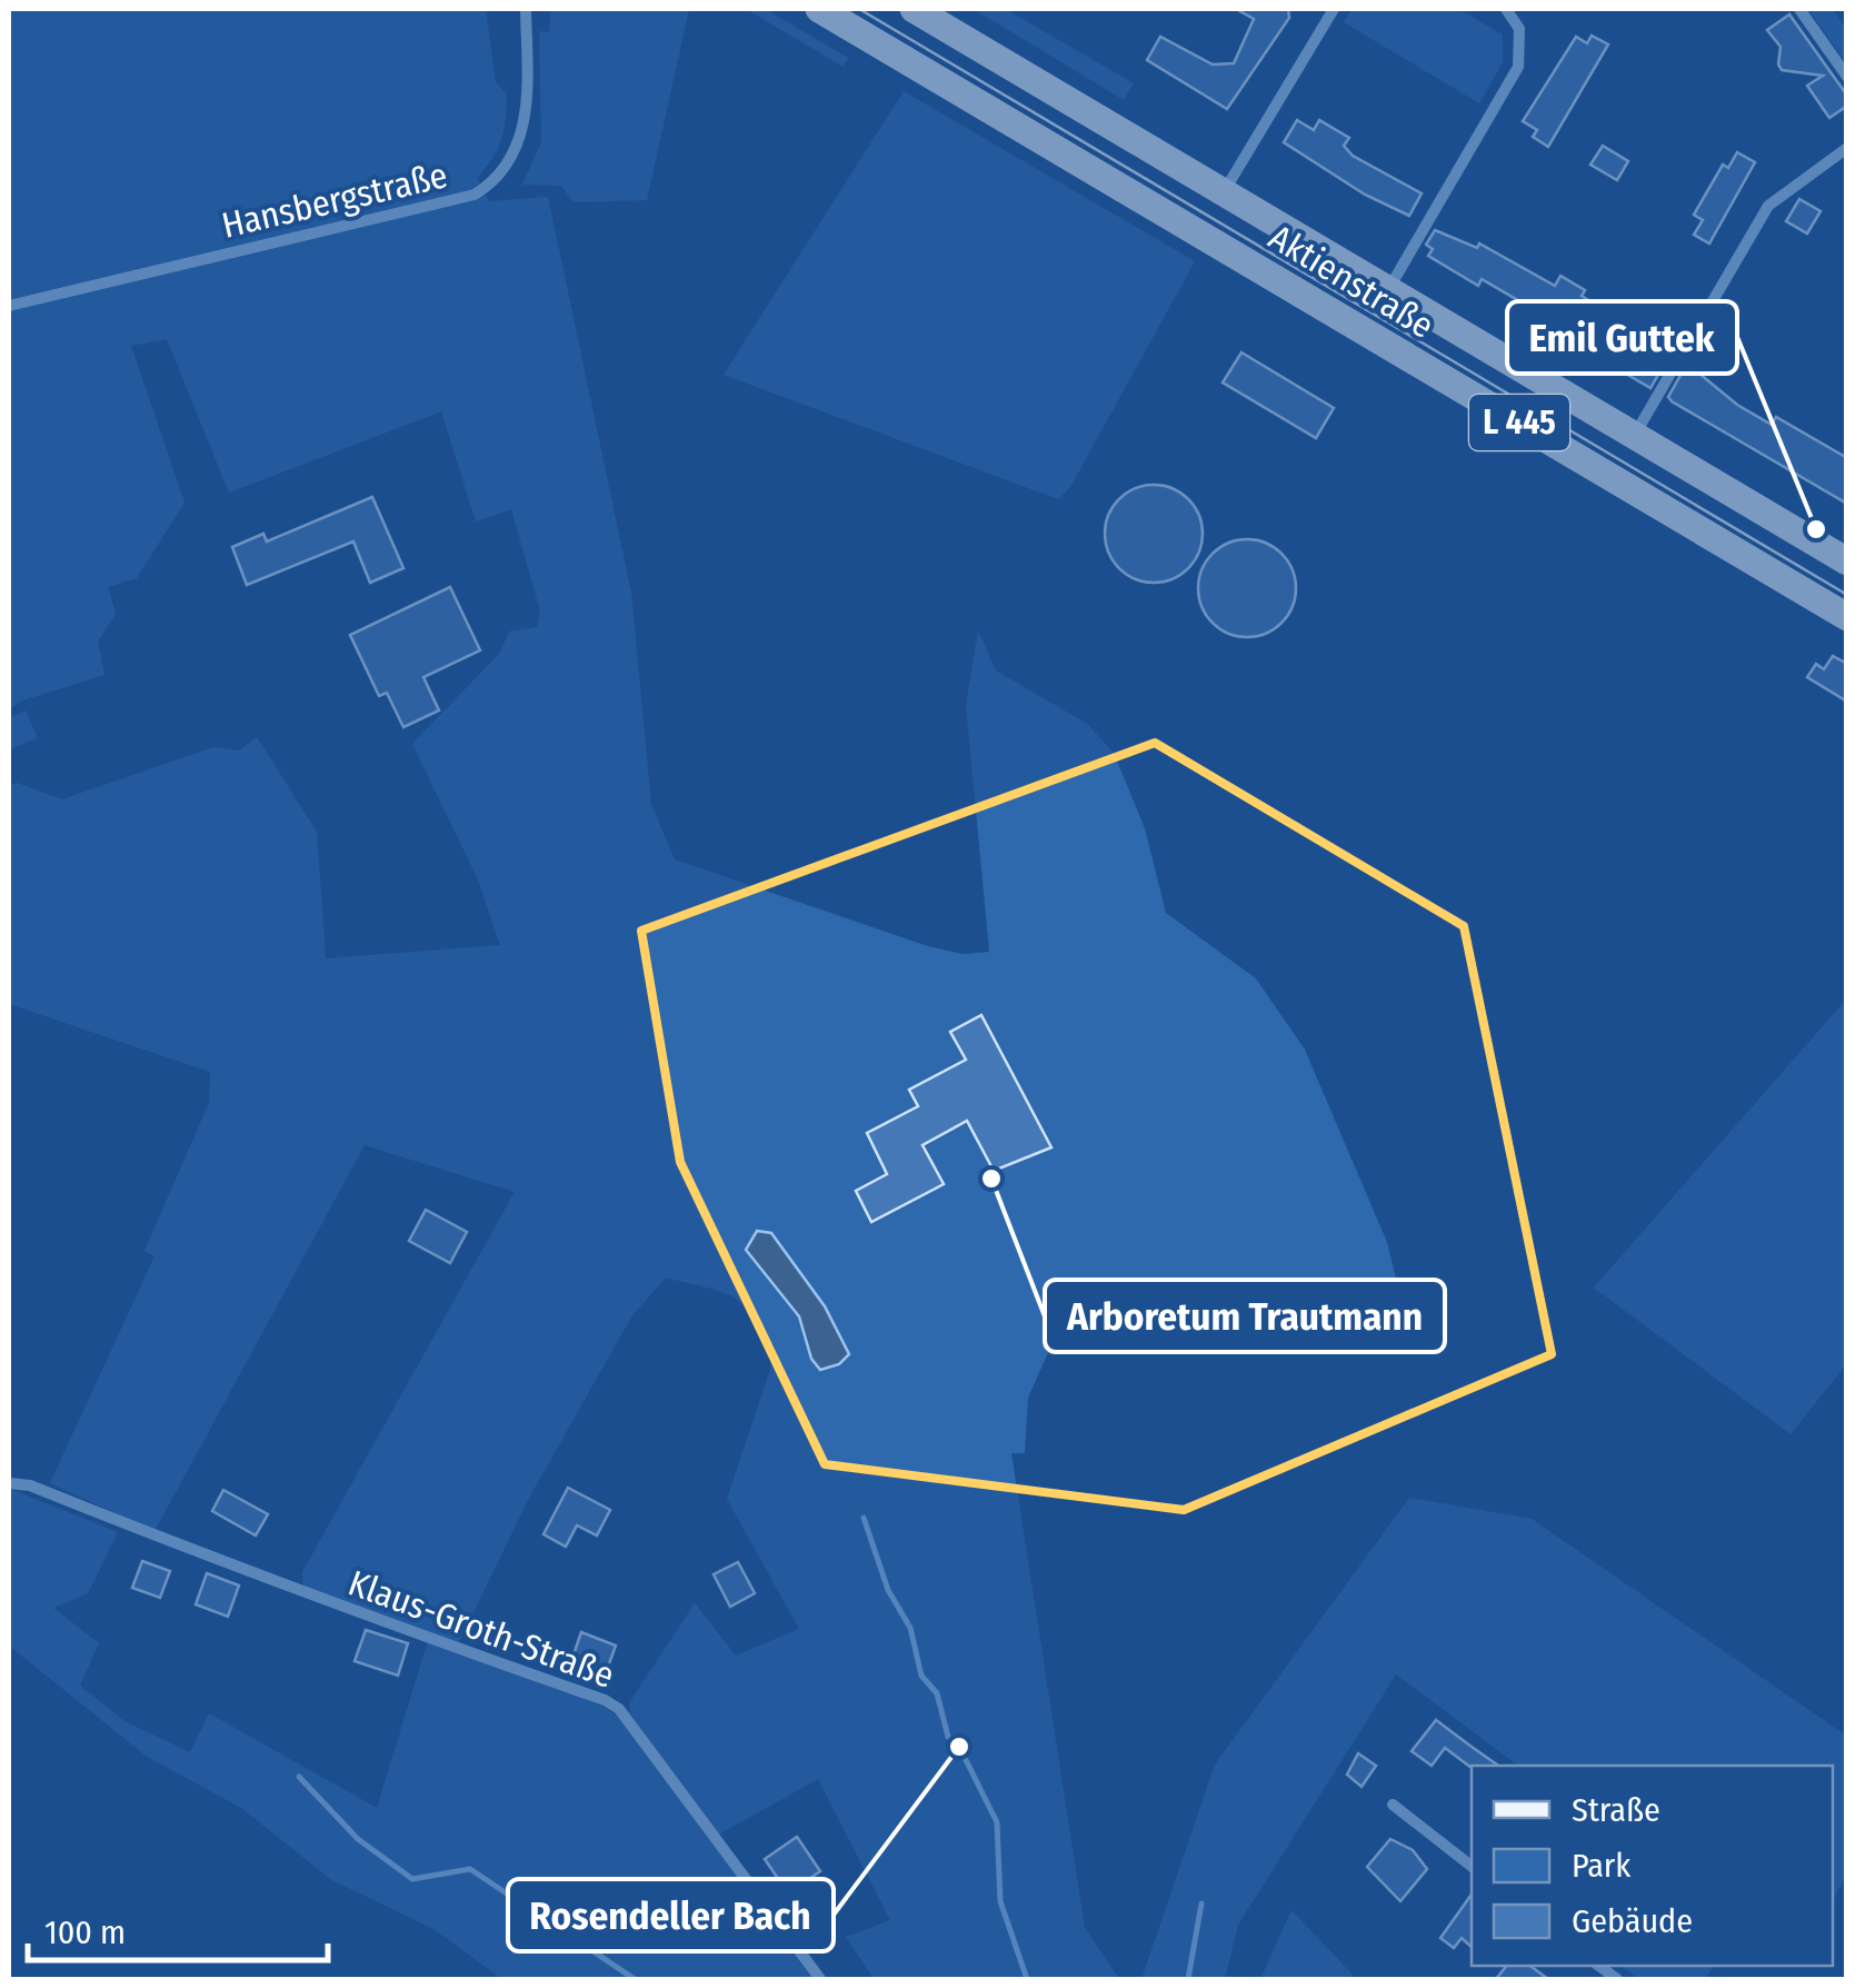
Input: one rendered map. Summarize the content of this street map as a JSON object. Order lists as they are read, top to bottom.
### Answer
{
  "streets": {
    "main road": ["Aktienstraße", "L 445"],
    "street": ["Hansbergstraße", "Klaus-Groth-Straße"]
  },
  "places": ["Emil Guttek", "Arboretum Trautmann", "Rosendeller Bach"],
  "legend": ["Straße", "Park", "Gebäude"],
  "scale_bar": "100 m"
}
